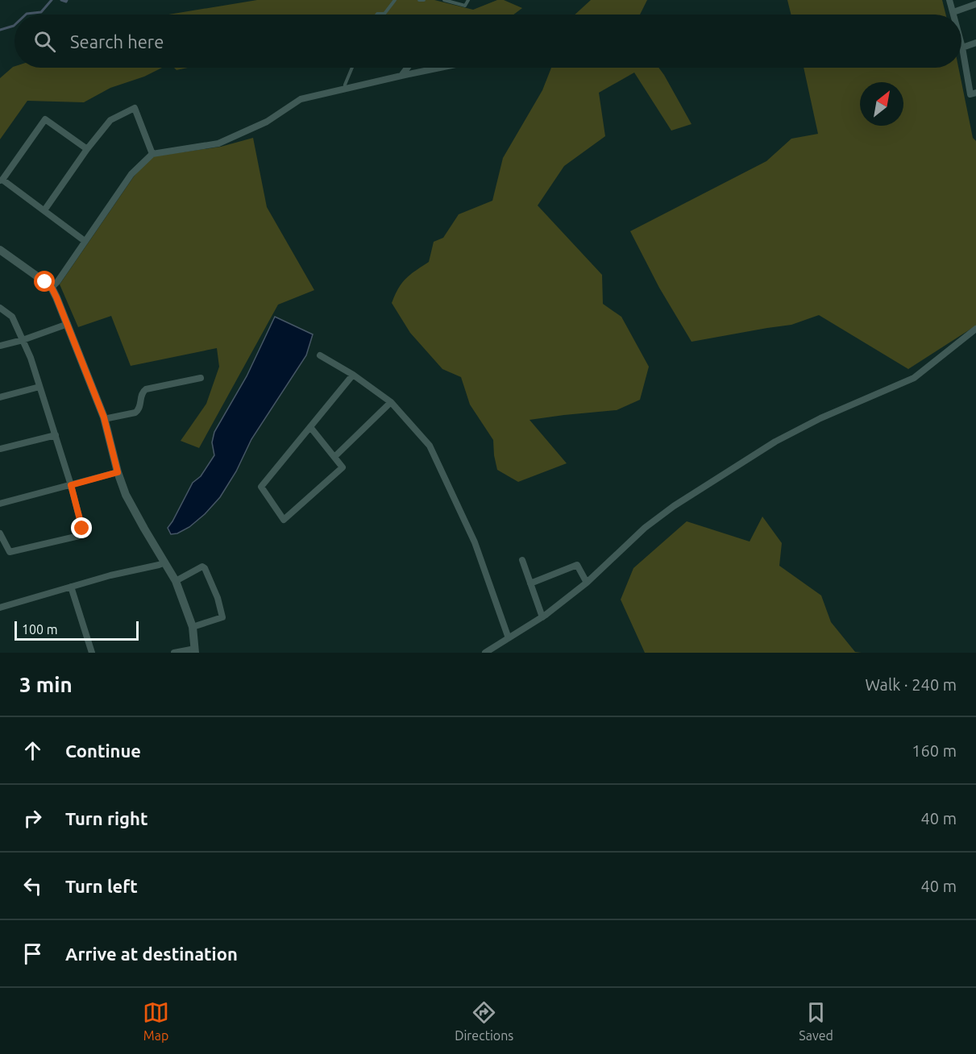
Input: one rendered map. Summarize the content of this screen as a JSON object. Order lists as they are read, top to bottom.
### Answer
{
  "scale_bar": "100 m",
  "north": "top right",
  "page": {
    "search": "Search here",
    "scale": "100 m",
    "heading": ["3 min", "Walk · 240 m"],
    "list": [
      ["Continue", "160 m"],
      ["Turn right", "40 m"],
      ["Turn left", "40 m"],
      "Arrive at destination"
    ],
    "nav": ["Map", "Directions", "Saved"]
  }
}
